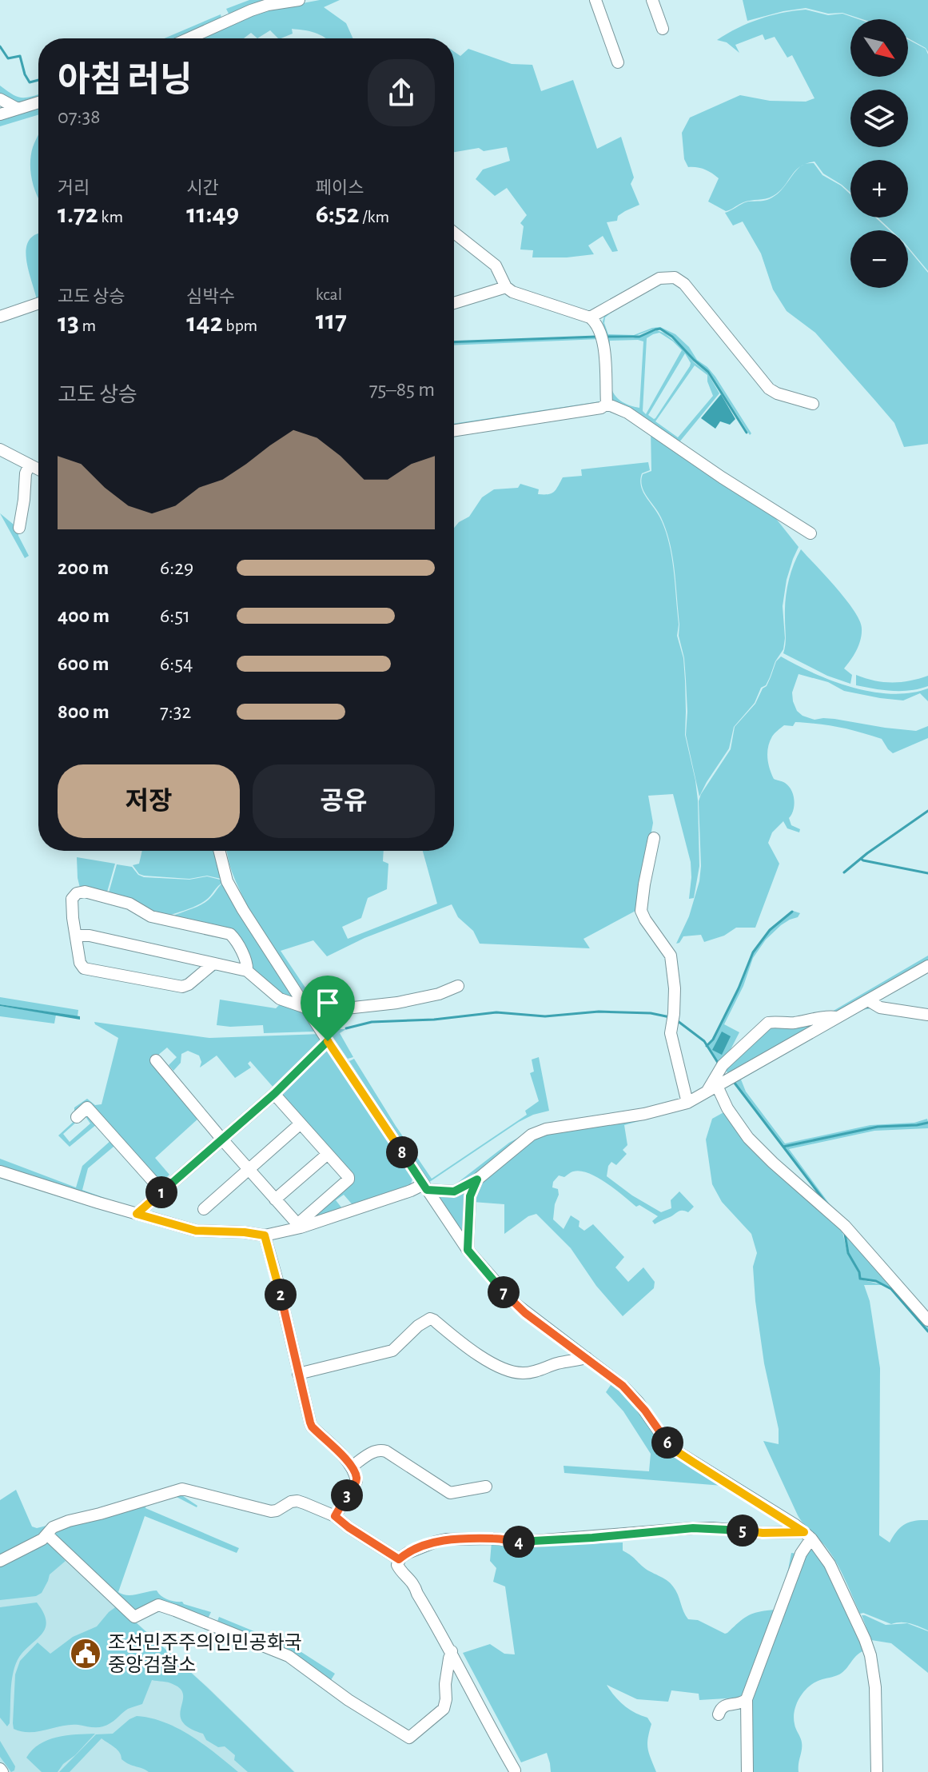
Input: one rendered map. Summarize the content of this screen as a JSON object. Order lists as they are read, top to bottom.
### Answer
{
  "places": {
    "public building": ["조선민주주의인민공화국 중앙검찰소"]
  },
  "north": "bottom right",
  "page": {
    "map_buttons": ["+", "−"],
    "heading": ["아침 러닝", "07:38"],
    "stats": [
      ["거리", "1.72 km"],
      ["시간", "11:49"],
      ["페이스", "6:52 /km"],
      ["고도 상승", "13 m"],
      ["심박수", "142 bpm"],
      ["kcal", "117"]
    ],
    "chart": ["고도 상승", "75–85 m"],
    "list": [
      {
        "name": "200 m",
        "note": "6:29"
      },
      {
        "name": "400 m",
        "note": "6:51"
      },
      {
        "name": "600 m",
        "note": "6:54"
      },
      {
        "name": "800 m",
        "note": "7:32"
      }
    ],
    "buttons": ["저장", "공유"],
    "pins": [
      "8",
      "1",
      "7",
      "2",
      "6",
      "3",
      "5",
      "4"
    ]
  }
}
